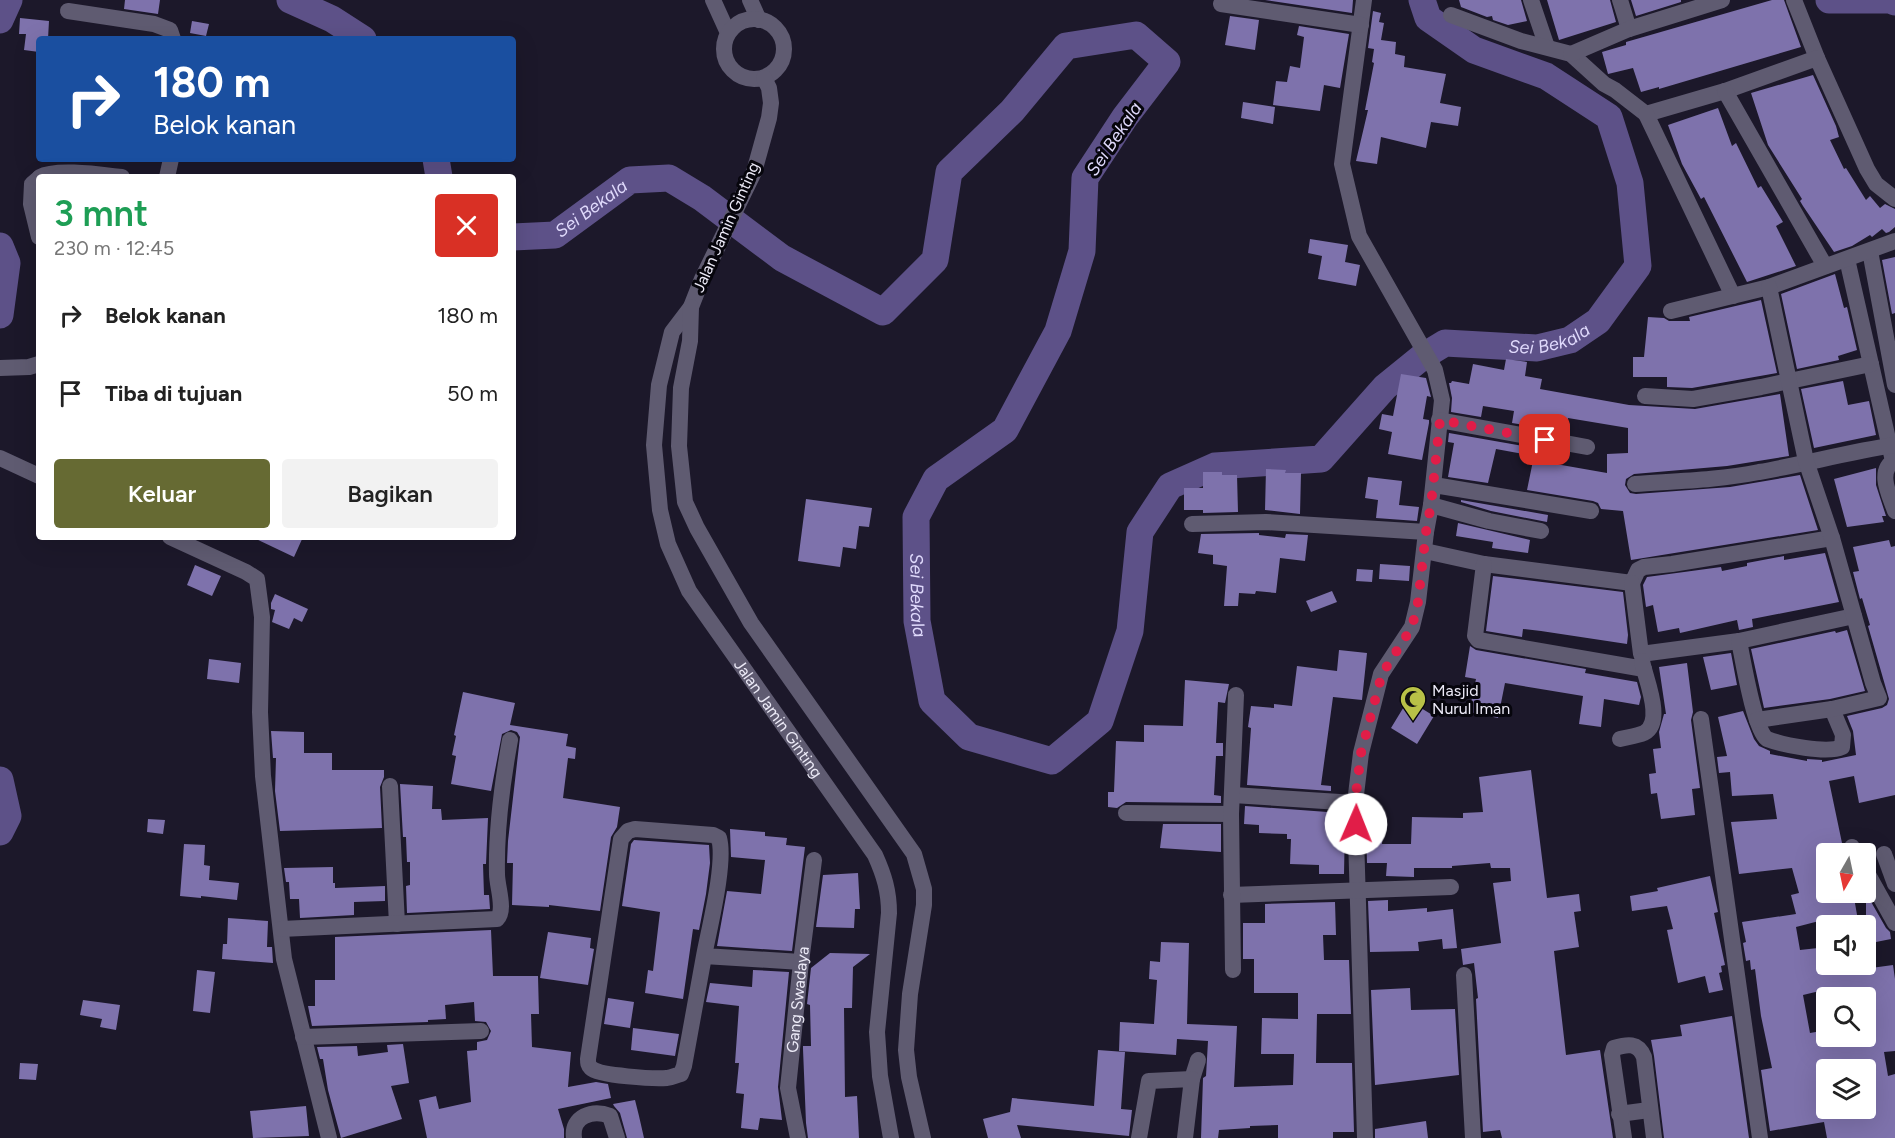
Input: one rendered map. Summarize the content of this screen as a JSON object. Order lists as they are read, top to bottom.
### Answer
{
  "streets": {
    "street": ["Jalan Jamin Ginting", "Gang Swadaya"]
  },
  "water": ["Sei Bekala"],
  "places": {
    "mosque": ["Masjid Nurul Iman"]
  },
  "north": "bottom",
  "page": {
    "turn": ["180 m", "Belok kanan"],
    "heading": ["3 mnt", "230 m · 12:45"],
    "list": [
      {
        "name": "Belok kanan",
        "value": "180 m"
      },
      {
        "name": "Tiba di tujuan",
        "value": "50 m"
      }
    ],
    "buttons": ["Keluar", "Bagikan"]
  }
}
